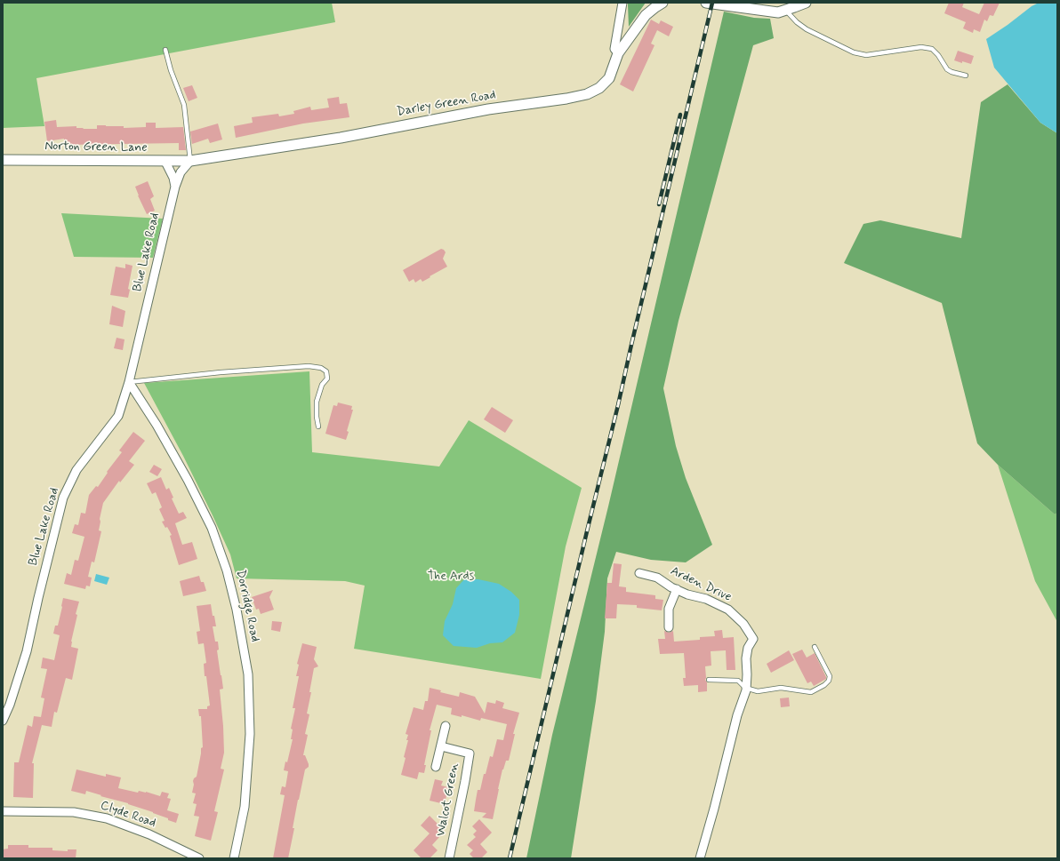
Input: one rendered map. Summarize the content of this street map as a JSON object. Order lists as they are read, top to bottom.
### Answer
{
  "streets": {
    "street": [
      "Darley Green Road",
      "Norton Green Lane",
      "Blue Lake Road",
      "Arden Drive",
      "Dorridge Road",
      "Walcot Green",
      "Clyde Road"
    ]
  },
  "crossings": [
    ["Darley Green Road", "Norton Green Lane"],
    ["Darley Green Road", "Blue Lake Road"],
    ["Norton Green Lane", "Blue Lake Road"],
    ["Blue Lake Road", "Dorridge Road"]
  ],
  "parks": ["The Ards"]
}
